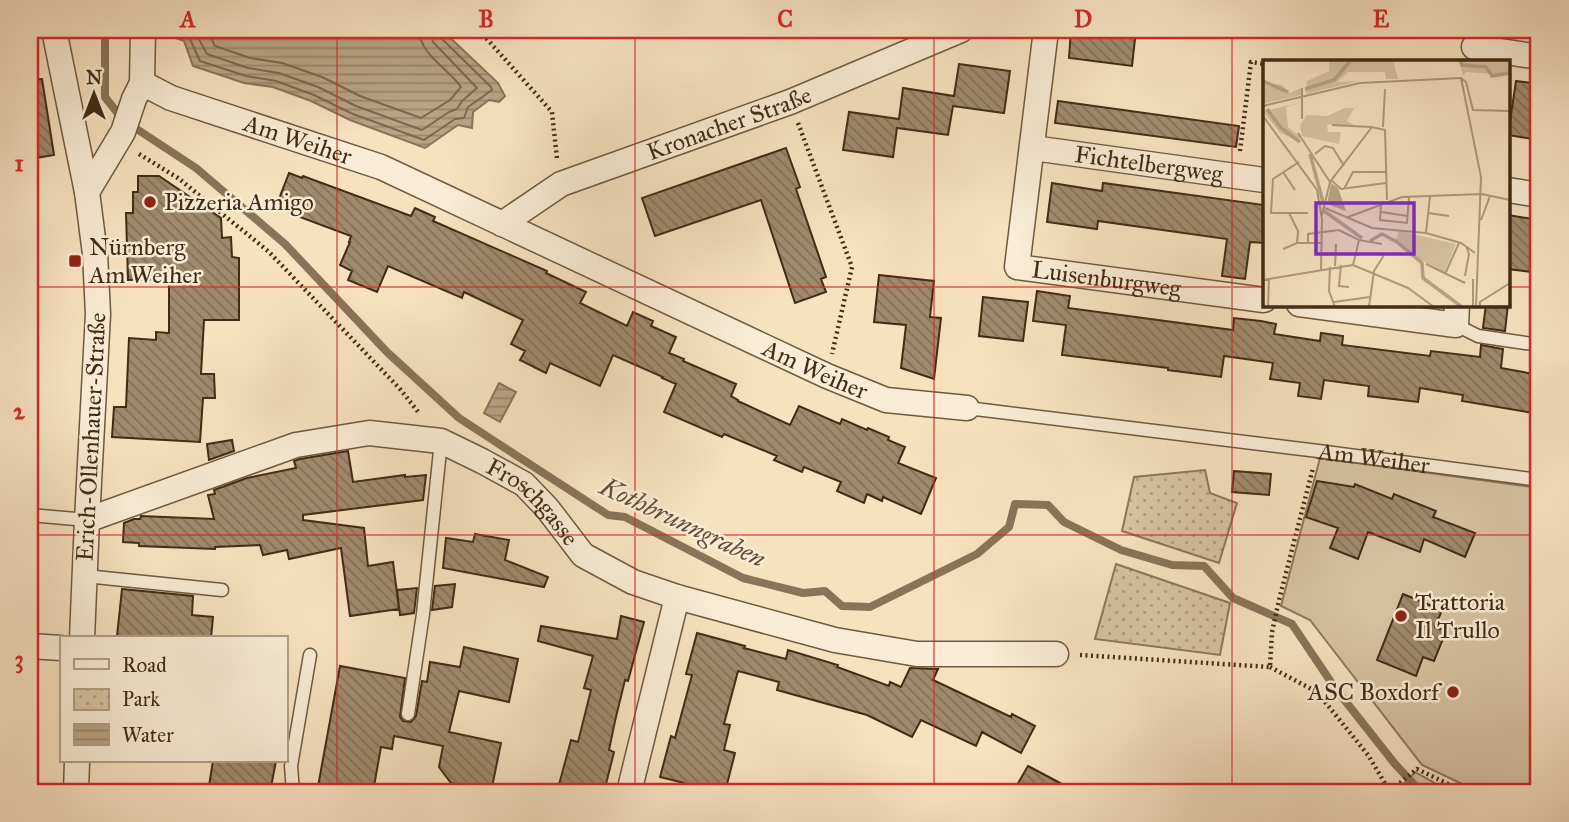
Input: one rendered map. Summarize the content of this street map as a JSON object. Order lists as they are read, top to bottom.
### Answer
{
  "streets": {
    "street": [
      "Kronacher Straße",
      "Am Weiher",
      "Fichtelbergweg",
      "Luisenburgweg",
      "Erich-Ollenhauer-Straße",
      "Froschgasse"
    ]
  },
  "crossings": [
    ["Kronacher Straße", "Am Weiher"],
    ["Fichtelbergweg", "Luisenburgweg"],
    ["Erich-Ollenhauer-Straße", "Froschgasse"]
  ],
  "water": ["Kothbrunngraben"],
  "places": {
    "other": ["Pizzeria Amigo", "Trattoria Il Trullo", "ASC Boxdorf"],
    "transit": ["Nürnberg Am Weiher"]
  },
  "legend": ["Road", "Park", "Water"],
  "north": "top",
  "grid": {
    "columns": [
      "A",
      "B",
      "C",
      "D",
      "E"
    ],
    "rows": ["1", "2", "3"]
  }
}
